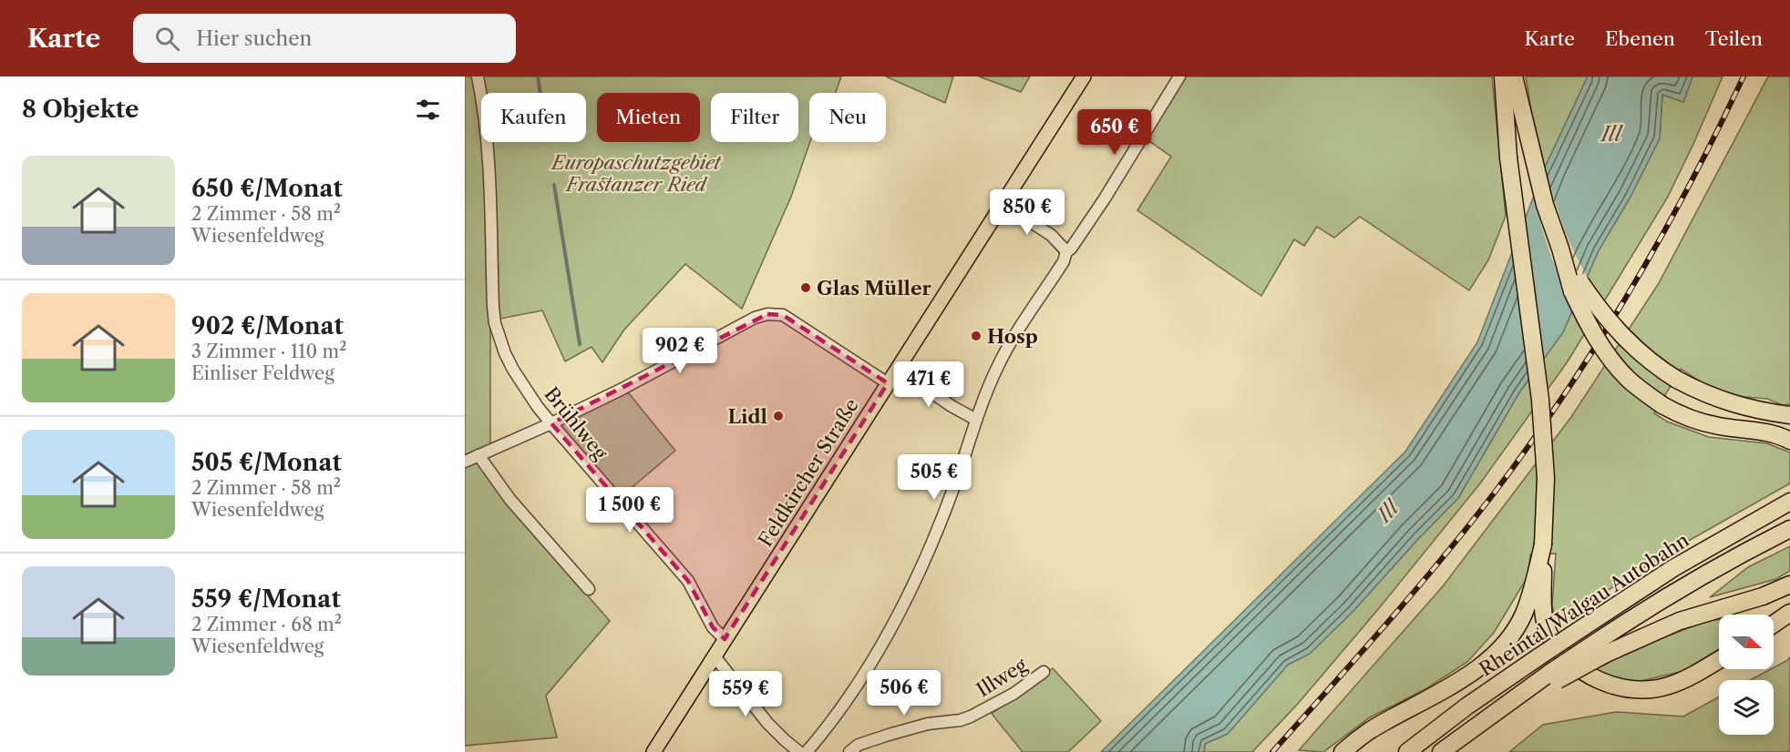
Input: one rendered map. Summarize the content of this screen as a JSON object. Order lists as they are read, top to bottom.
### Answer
{
  "streets": {
    "highway": ["Rheintal/Walgau Autobahn"],
    "main road": ["Feldkircher Straße"],
    "street": ["Brühlweg", "Illweg"]
  },
  "crossings": [
    ["Brühlweg", "Feldkircher Straße"]
  ],
  "water": ["Ill"],
  "parks": ["Europaschutzgebiet Frastanzer Ried"],
  "places": ["Glas Müller", "Hosp", "Lidl"],
  "north": "right",
  "page": {
    "header": "Karte",
    "search": "Hier suchen",
    "nav": ["Karte", "Ebenen", "Teilen"],
    "heading": "8 Objekte",
    "chip": [
      "Kaufen",
      "Mieten",
      "Filter",
      "Neu"
    ],
    "price": [
      "650 €",
      "850 €",
      "902 €",
      "471 €",
      "505 €",
      "1 500 €",
      "506 €",
      "559 €"
    ],
    "list": [
      {
        "name": "650 €/Monat",
        "note": "2 Zimmer · 58 m² · Wiesenfeldweg"
      },
      {
        "name": "902 €/Monat",
        "note": "3 Zimmer · 110 m² · Einliser Feldweg"
      },
      {
        "name": "505 €/Monat",
        "note": "2 Zimmer · 58 m² · Wiesenfeldweg"
      },
      {
        "name": "559 €/Monat",
        "note": "2 Zimmer · 68 m² · Wiesenfeldweg"
      }
    ]
  }
}
